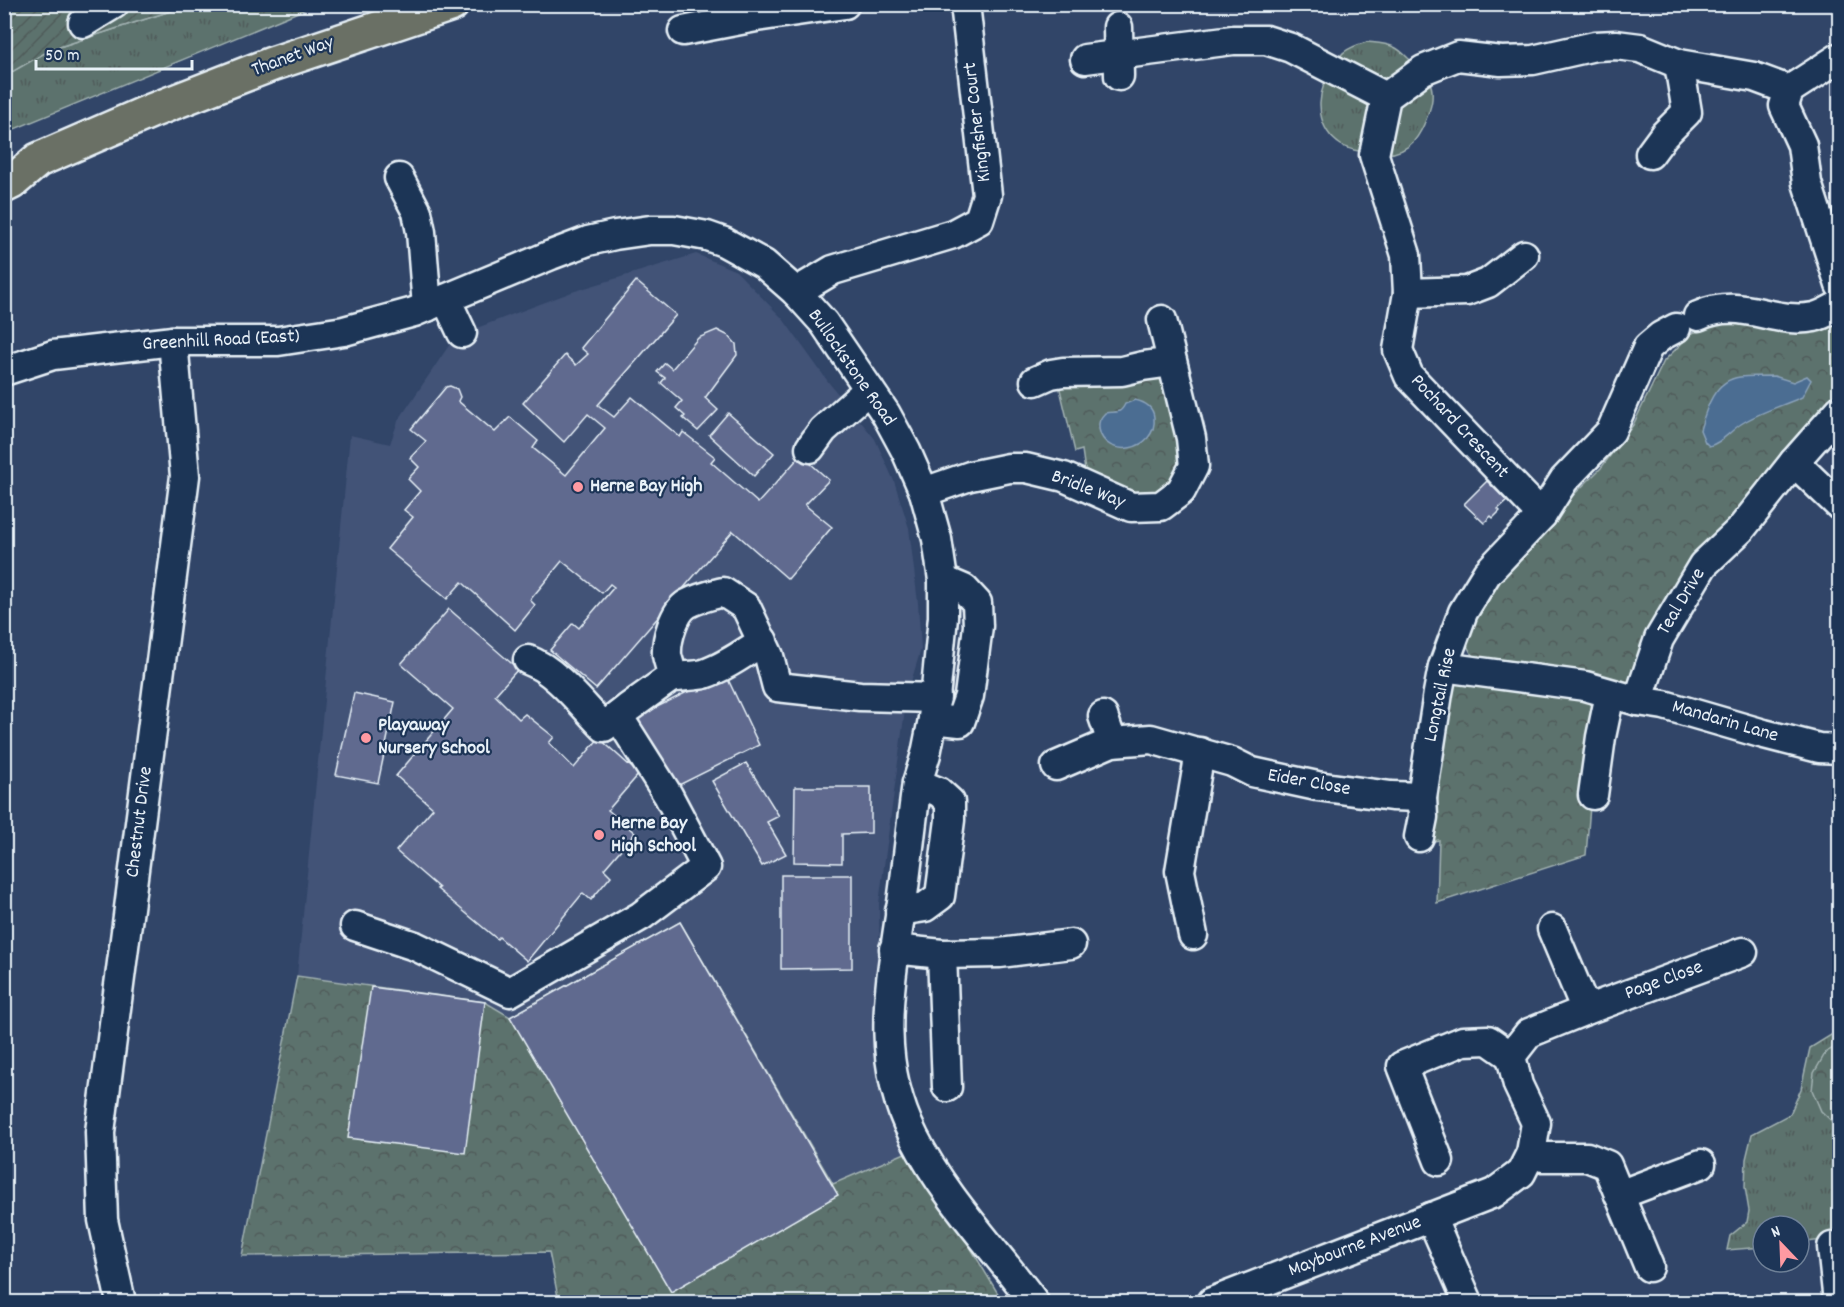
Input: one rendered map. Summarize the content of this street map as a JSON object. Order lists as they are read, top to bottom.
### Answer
{
  "streets": {
    "main road": ["Thanet Way"],
    "street": [
      "Kingfisher Court",
      "Greenhill Road (East)",
      "Bullockstone Road",
      "Pochard Crescent",
      "Bridle Way",
      "Teal Drive",
      "Longtail Rise",
      "Mandarin Lane",
      "Eider Close",
      "Chestnut Drive",
      "Page Close",
      "Maybourne Avenue"
    ]
  },
  "crossings": [
    ["Kingfisher Court", "Bullockstone Road"],
    ["Greenhill Road (East)", "Bullockstone Road"],
    ["Greenhill Road (East)", "Chestnut Drive"],
    ["Bullockstone Road", "Bridle Way"],
    ["Pochard Crescent", "Longtail Rise"],
    ["Teal Drive", "Mandarin Lane"],
    ["Longtail Rise", "Mandarin Lane"],
    ["Longtail Rise", "Eider Close"]
  ],
  "places": ["Herne Bay High", "Playaway Nursery School", "Herne Bay High School"],
  "scale_bar": "50 m",
  "north": "top left"
}
